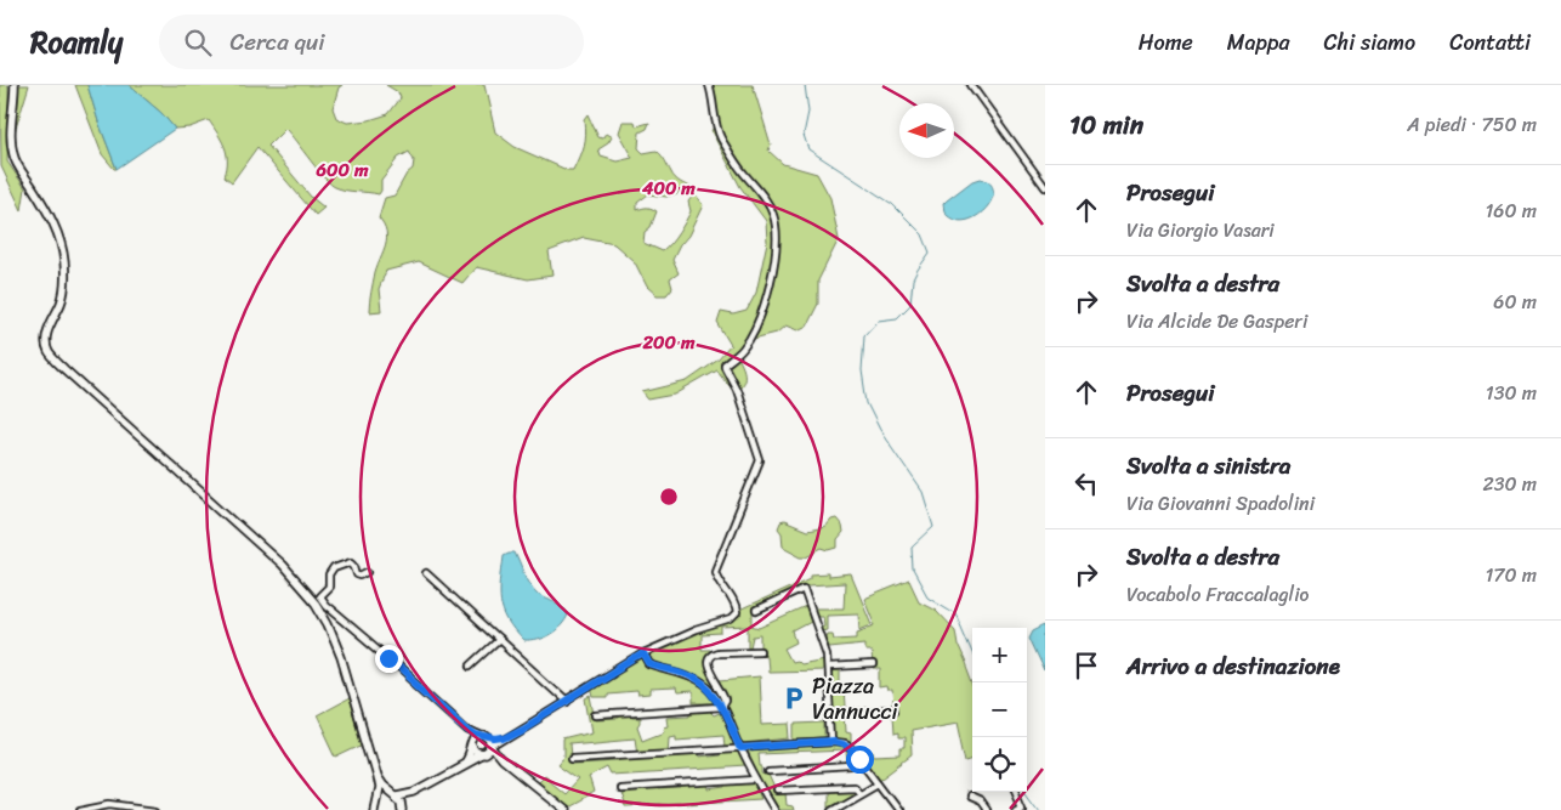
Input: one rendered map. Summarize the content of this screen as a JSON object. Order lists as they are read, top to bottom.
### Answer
{
  "places": {
    "parking": ["Piazza Vannucci"]
  },
  "north": "left",
  "page": {
    "header": "Roamly",
    "search": "Cerca qui",
    "nav": [
      "Home",
      "Mappa",
      "Chi siamo",
      "Contatti"
    ],
    "heading": ["10 min", "A piedi · 750 m"],
    "list": [
      ["Prosegui", "Via Giorgio Vasari", "160 m"],
      ["Svolta a destra", "Via Alcide De Gasperi", "60 m"],
      ["Prosegui", "130 m"],
      ["Svolta a sinistra", "Via Giovanni Spadolini", "230 m"],
      ["Svolta a destra", "Vocabolo Fraccalaglio", "170 m"],
      "Arrivo a destinazione"
    ],
    "map_buttons": ["+", "−"]
  },
  "rings": ["600 m", "400 m", "200 m"]
}
